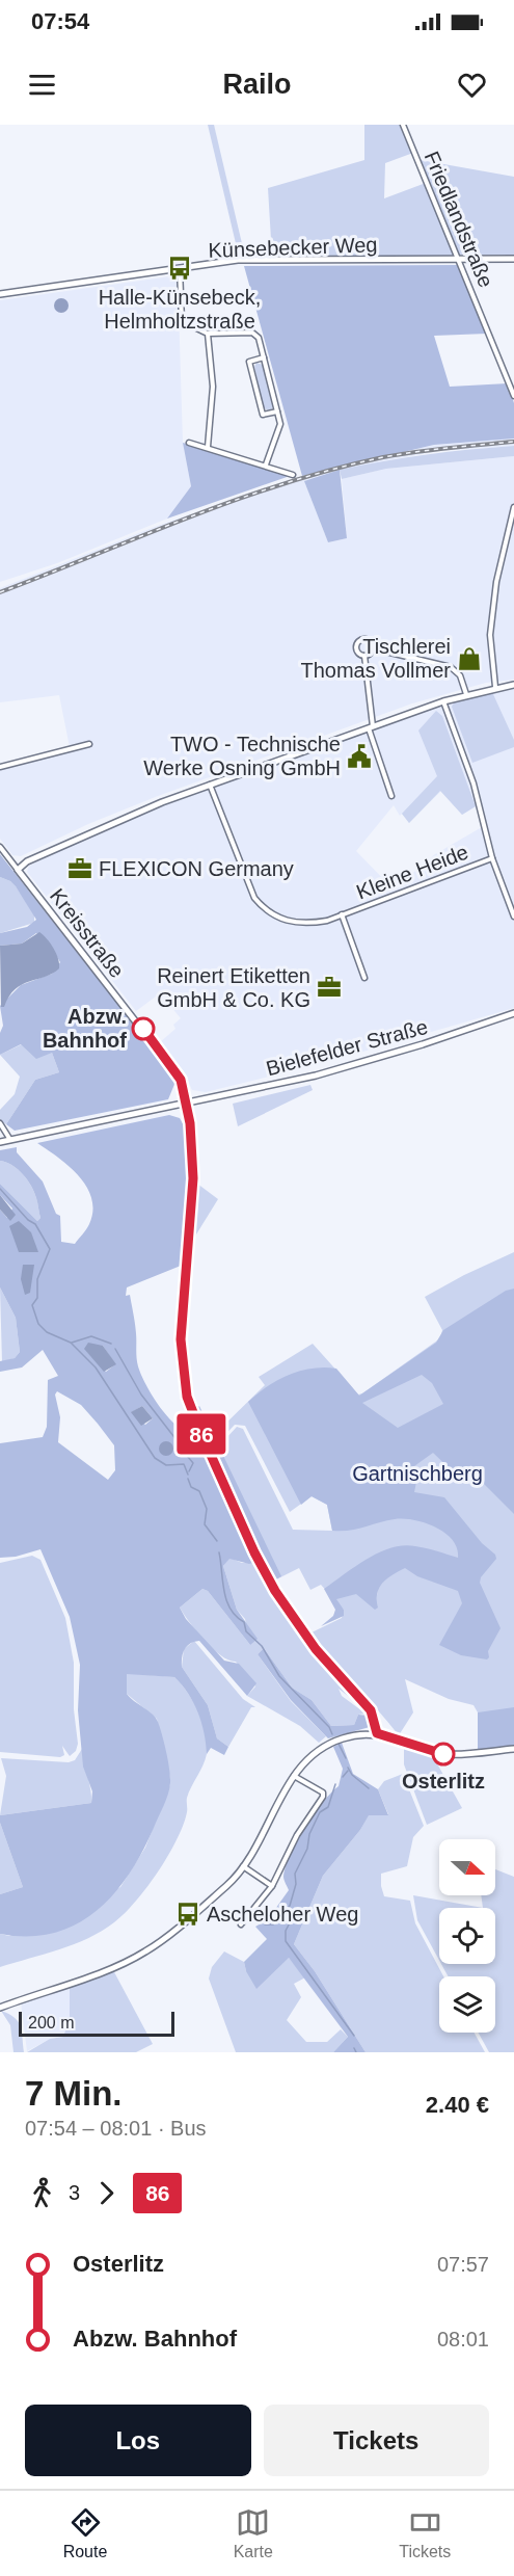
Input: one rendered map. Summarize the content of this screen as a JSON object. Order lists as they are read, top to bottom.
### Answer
{
  "streets": {
    "street": [
      "Friedlandstraße",
      "Künsebecker Weg",
      "Kleine Heide",
      "Kreisstraße",
      "Bielefelder Straße"
    ]
  },
  "crossings": [
    ["Friedlandstraße", "Künsebecker Weg"],
    ["Kreisstraße", "Bielefelder Straße"]
  ],
  "parks": ["Gartnischberg"],
  "places": {
    "bus stop": ["Halle-Künsebeck, Helmholtzstraße", "Ascheloher Weg"],
    "shop": ["Tischlerei Thomas Vollmer"],
    "public building": ["TWO - Technische Werke Osning GmbH"],
    "office": ["FLEXICON Germany", "Reinert Etiketten GmbH & Co. KG"],
    "other": ["Abzw. Bahnhof", "Osterlitz"]
  },
  "lines": ["bus line 86"],
  "scale_bar": "200 m",
  "north": "right",
  "page": {
    "status": "07:54",
    "header": "Railo",
    "on_map": "86",
    "scale": "200 m",
    "heading": ["7 Min.", "07:54 – 08:01 · Bus", "2.40 €"],
    "legs": ["3", "86"],
    "list": [
      {
        "name": "Osterlitz",
        "value": "07:57"
      },
      {
        "name": "Abzw. Bahnhof",
        "value": "08:01"
      }
    ],
    "buttons": ["Los", "Tickets"],
    "tabs": ["Route", "Karte", "Tickets"]
  }
}
